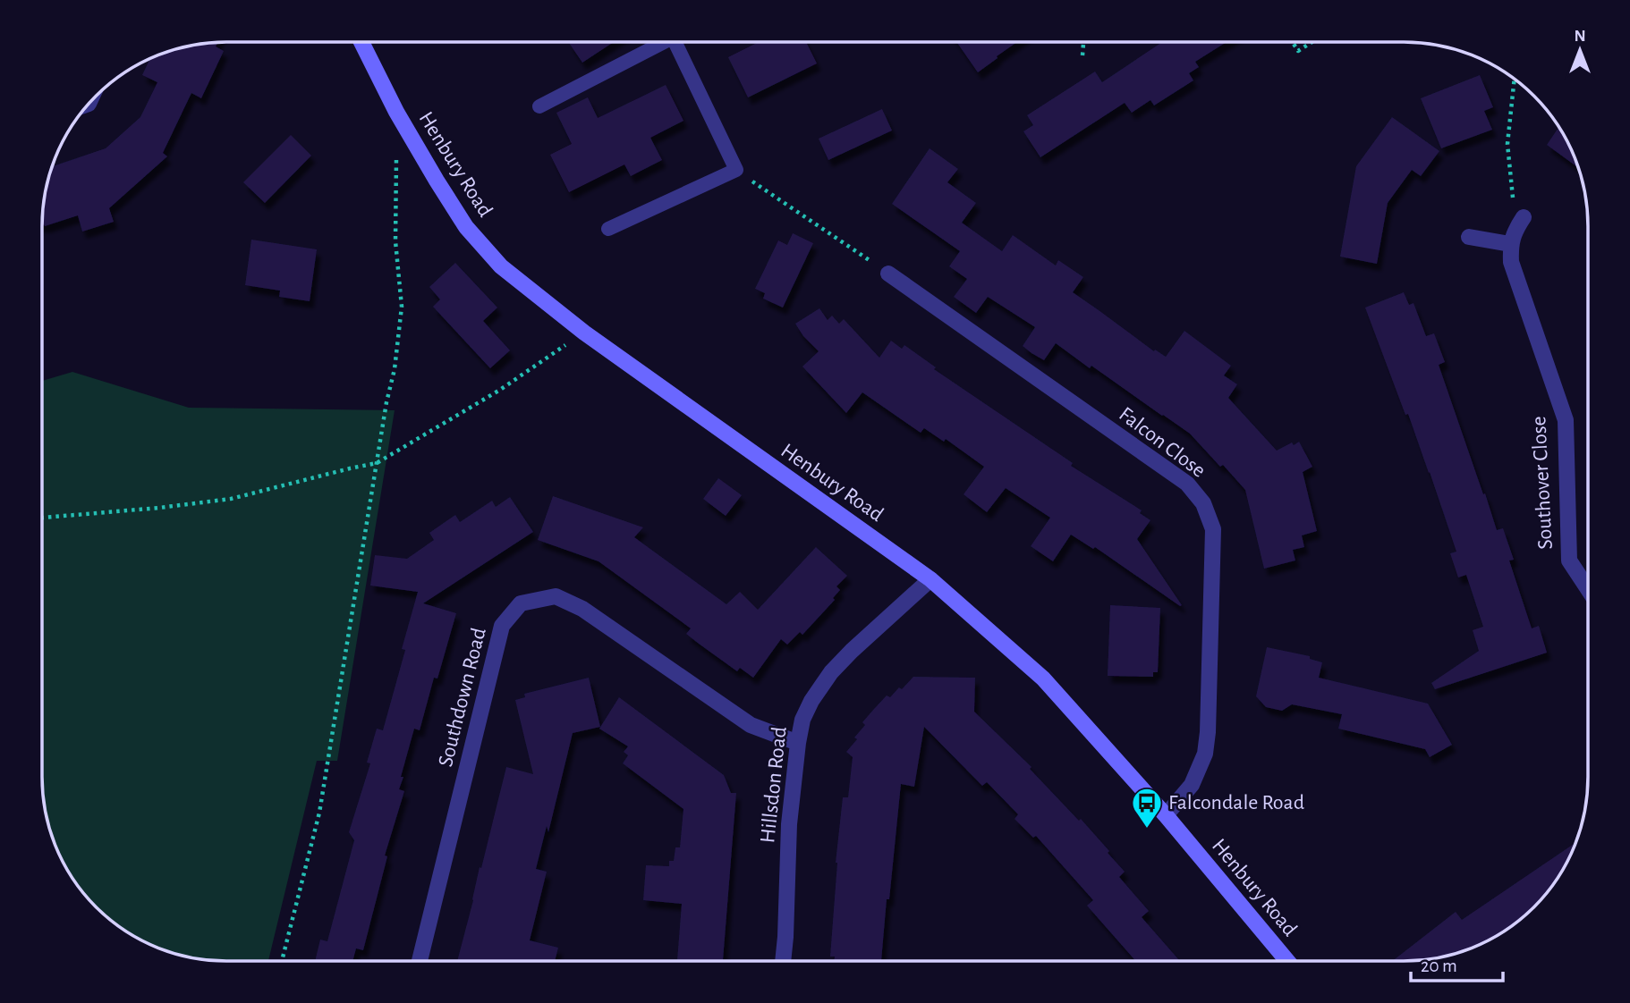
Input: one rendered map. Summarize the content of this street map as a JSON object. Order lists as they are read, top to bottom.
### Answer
{
  "streets": {
    "main road": ["Henbury Road"],
    "street": [
      "Falcon Close",
      "Southover Close",
      "Southdown Road",
      "Hillsdon Road"
    ]
  },
  "crossings": [
    ["Henbury Road", "Falcon Close"],
    ["Henbury Road", "Hillsdon Road"],
    ["Southdown Road", "Hillsdon Road"]
  ],
  "places": {
    "bus stop": ["Falcondale Road"]
  },
  "scale_bar": "20 m",
  "north": "top"
}
